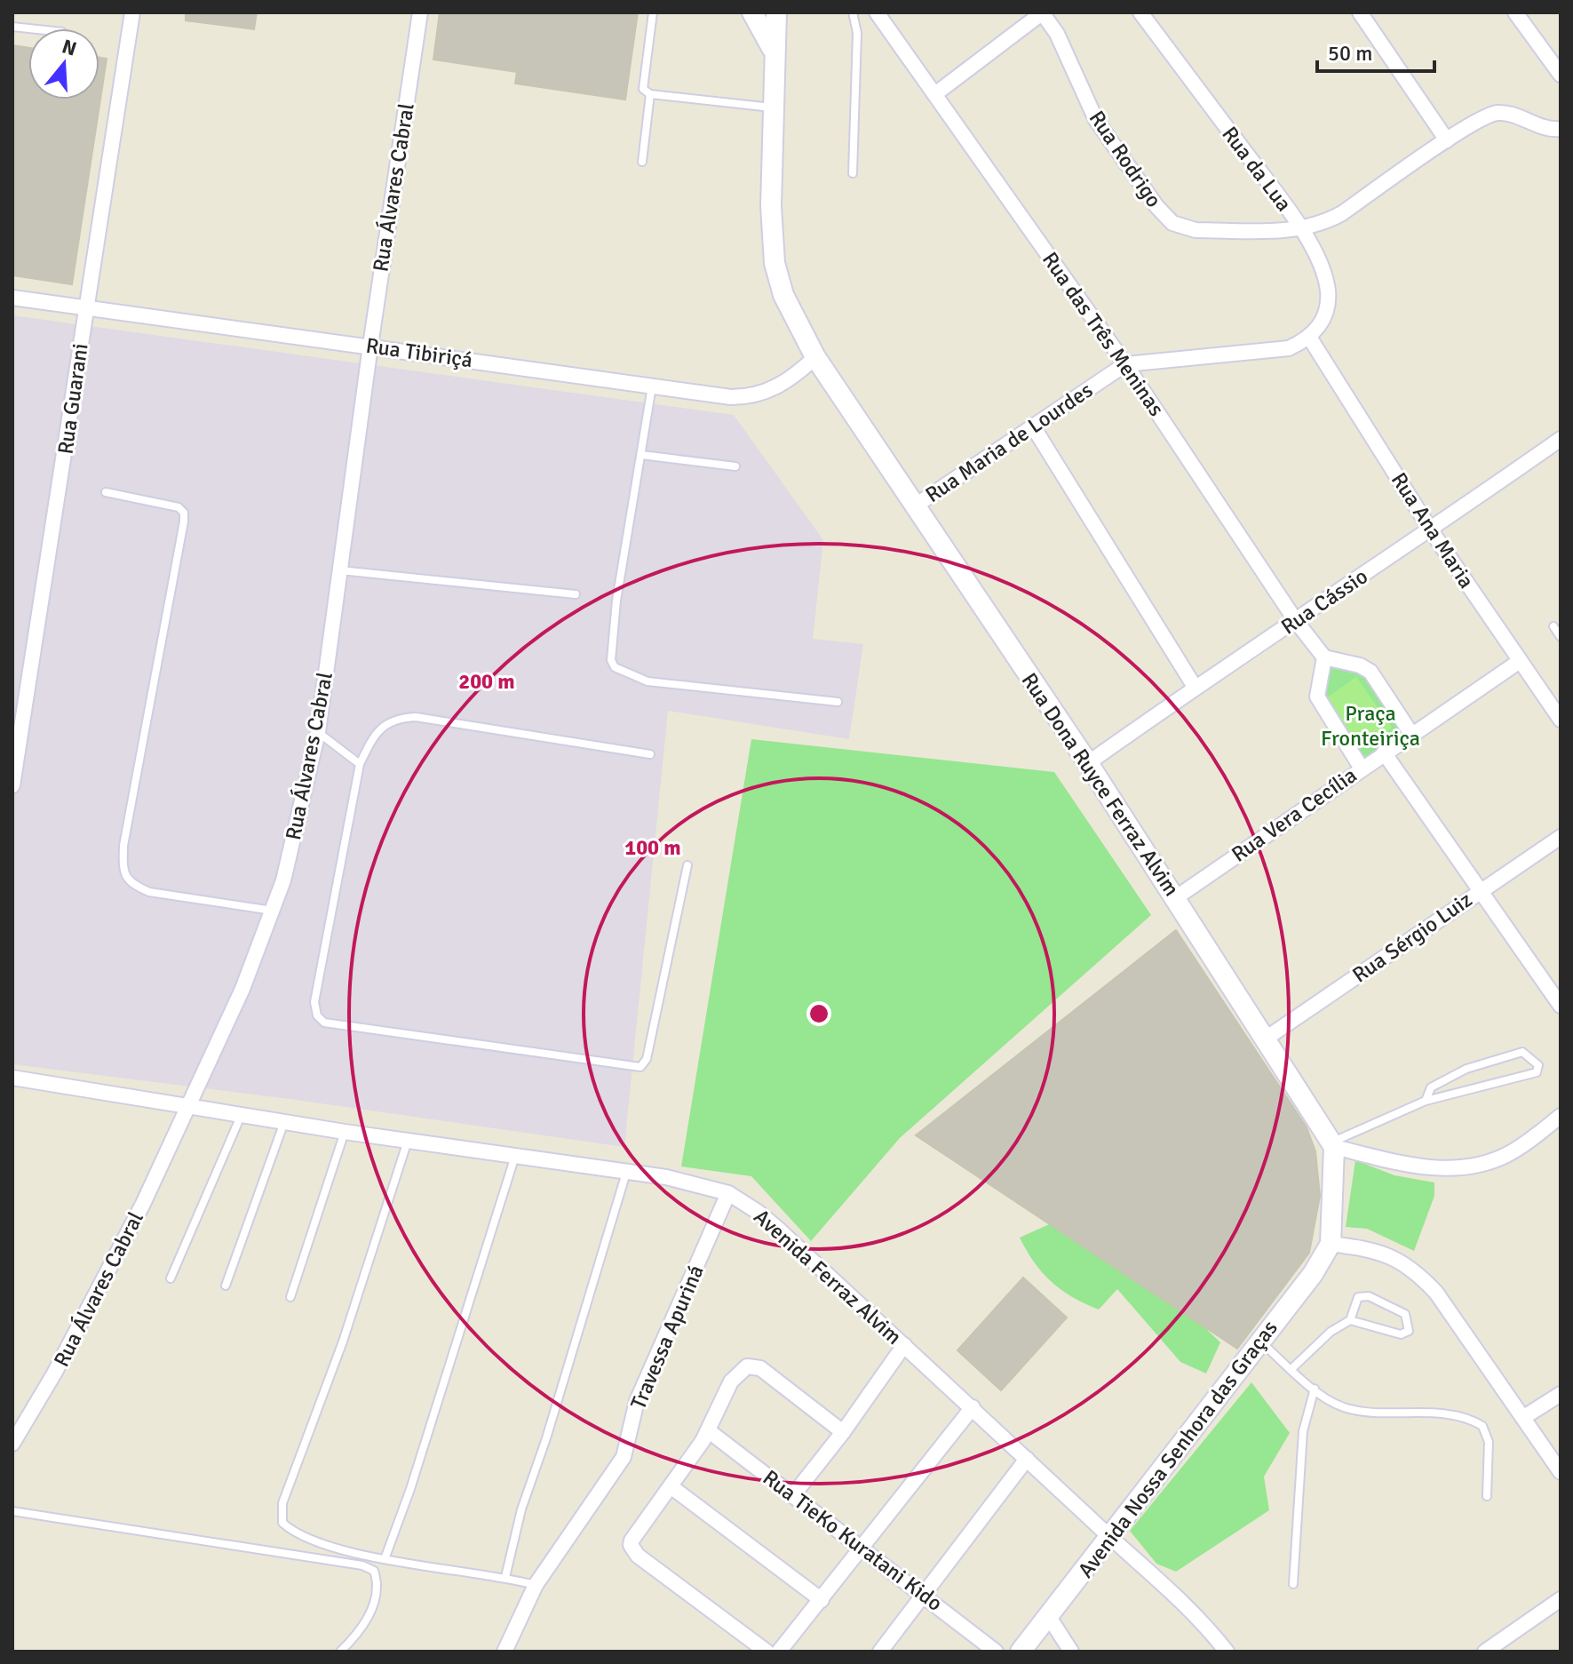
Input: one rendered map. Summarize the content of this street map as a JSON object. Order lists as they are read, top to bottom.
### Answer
{
  "streets": {
    "main road": ["Rua Dona Ruyce Ferraz Alvim", "Avenida Nossa Senhora das Graças"],
    "street": [
      "Rua Rodrigo",
      "Rua da Lua",
      "Rua Álvares Cabral",
      "Rua das Três Meninas",
      "Rua Tibiriçá",
      "Rua Guarani",
      "Rua Maria de Lourdes",
      "Rua Ana Maria",
      "Rua Cássio",
      "Rua Vera Cecília",
      "Rua Sérgio Luiz",
      "Avenida Ferraz Alvim",
      "Travessa Apuriná",
      "Rua TieKo Kuratani Kido"
    ]
  },
  "crossings": [
    ["Rua Rodrigo", "Rua da Lua"],
    ["Rua da Lua", "Rua Maria de Lourdes"],
    ["Rua da Lua", "Rua Ana Maria"],
    ["Rua Álvares Cabral", "Rua Tibiriçá"],
    ["Rua Álvares Cabral", "Avenida Ferraz Alvim"],
    ["Rua das Três Meninas", "Rua Maria de Lourdes"],
    ["Rua das Três Meninas", "Rua Cássio"],
    ["Rua Tibiriçá", "Rua Guarani"],
    ["Rua Tibiriçá", "Rua Dona Ruyce Ferraz Alvim"],
    ["Rua Maria de Lourdes", "Rua Ana Maria"],
    ["Rua Maria de Lourdes", "Rua Dona Ruyce Ferraz Alvim"],
    ["Rua Ana Maria", "Rua Cássio"],
    ["Rua Ana Maria", "Rua Vera Cecília"],
    ["Rua Cássio", "Rua Dona Ruyce Ferraz Alvim"],
    ["Rua Dona Ruyce Ferraz Alvim", "Rua Vera Cecília"],
    ["Rua Dona Ruyce Ferraz Alvim", "Rua Sérgio Luiz"],
    ["Avenida Ferraz Alvim", "Travessa Apuriná"],
    ["Avenida Ferraz Alvim", "Avenida Nossa Senhora das Graças"]
  ],
  "parks": ["Praça Fronteiriça"],
  "scale_bar": "50 m",
  "north": "top",
  "rings": ["200 m", "100 m"]
}
